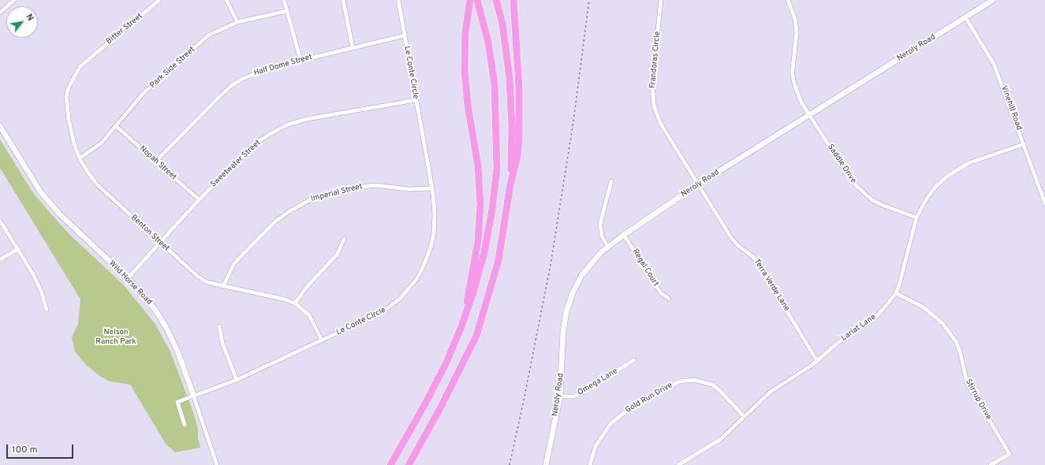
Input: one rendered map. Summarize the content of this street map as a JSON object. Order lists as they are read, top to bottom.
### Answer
{
  "streets": {
    "street": [
      "Bitter Street",
      "Neroly Road",
      "Frandoras Circle",
      "Half Dome Street",
      "Park Side Street",
      "Le Conte Circle",
      "Vinehill Road",
      "Nopah Street",
      "Sweetwater Street",
      "Saddle Drive",
      "Imperial Street",
      "Benton Street",
      "Regal Court",
      "Wild Horse Road",
      "Terra Verde Lane",
      "Lariat Lane",
      "Omega Lane",
      "Gold Run Drive",
      "Stirrup Drive"
    ]
  },
  "crossings": [
    ["Bitter Street", "Benton Street"],
    ["Neroly Road", "Frandoras Circle"],
    ["Neroly Road", "Vinehill Road"],
    ["Neroly Road", "Saddle Drive"],
    ["Neroly Road", "Regal Court"],
    ["Neroly Road", "Terra Verde Lane"],
    ["Neroly Road", "Omega Lane"],
    ["Frandoras Circle", "Terra Verde Lane"],
    ["Half Dome Street", "Le Conte Circle"],
    ["Half Dome Street", "Nopah Street"],
    ["Park Side Street", "Nopah Street"],
    ["Park Side Street", "Benton Street"],
    ["Le Conte Circle", "Sweetwater Street"],
    ["Le Conte Circle", "Imperial Street"],
    ["Le Conte Circle", "Benton Street"],
    ["Le Conte Circle", "Wild Horse Road"],
    ["Vinehill Road", "Lariat Lane"],
    ["Nopah Street", "Sweetwater Street"],
    ["Sweetwater Street", "Benton Street"],
    ["Sweetwater Street", "Wild Horse Road"],
    ["Saddle Drive", "Lariat Lane"],
    ["Imperial Street", "Benton Street"],
    ["Terra Verde Lane", "Lariat Lane"],
    ["Lariat Lane", "Gold Run Drive"],
    ["Lariat Lane", "Stirrup Drive"]
  ],
  "parks": ["Nelson Ranch Park"],
  "scale_bar": "100 m",
  "north": "top right"
}
